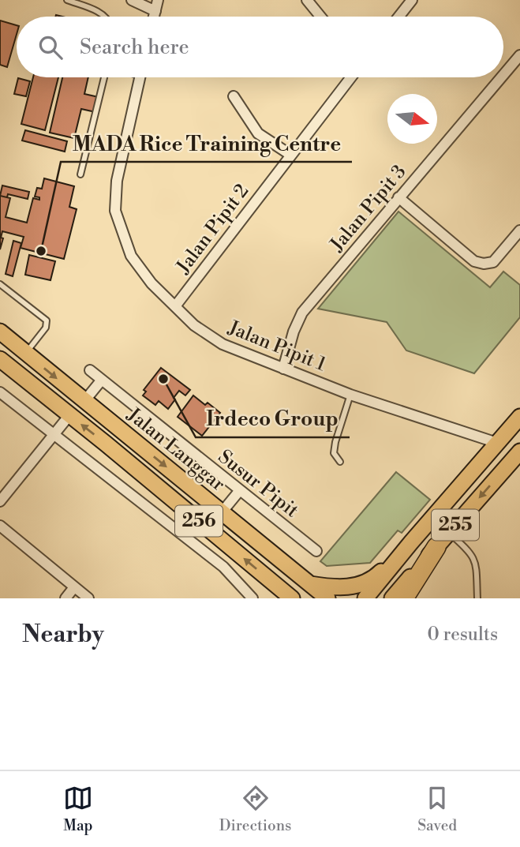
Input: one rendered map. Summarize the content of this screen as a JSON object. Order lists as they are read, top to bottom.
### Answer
{
  "streets": {
    "main road": ["Jalan Langgar", "256", "255"],
    "street": [
      "Jalan Pipit 3",
      "Jalan Pipit 2",
      "Jalan Pipit 1",
      "Susur Pipit"
    ]
  },
  "crossings": [
    ["Jalan Pipit 3", "Jalan Pipit 1"],
    ["Jalan Pipit 2", "Jalan Pipit 1"],
    ["Jalan Pipit 1", "255"]
  ],
  "places": ["MADA Rice Training Centre", "Irdeco Group"],
  "north": "right",
  "page": {
    "search": "Search here",
    "heading": ["Nearby", "0 results"],
    "nav": ["Map", "Directions", "Saved"]
  }
}
